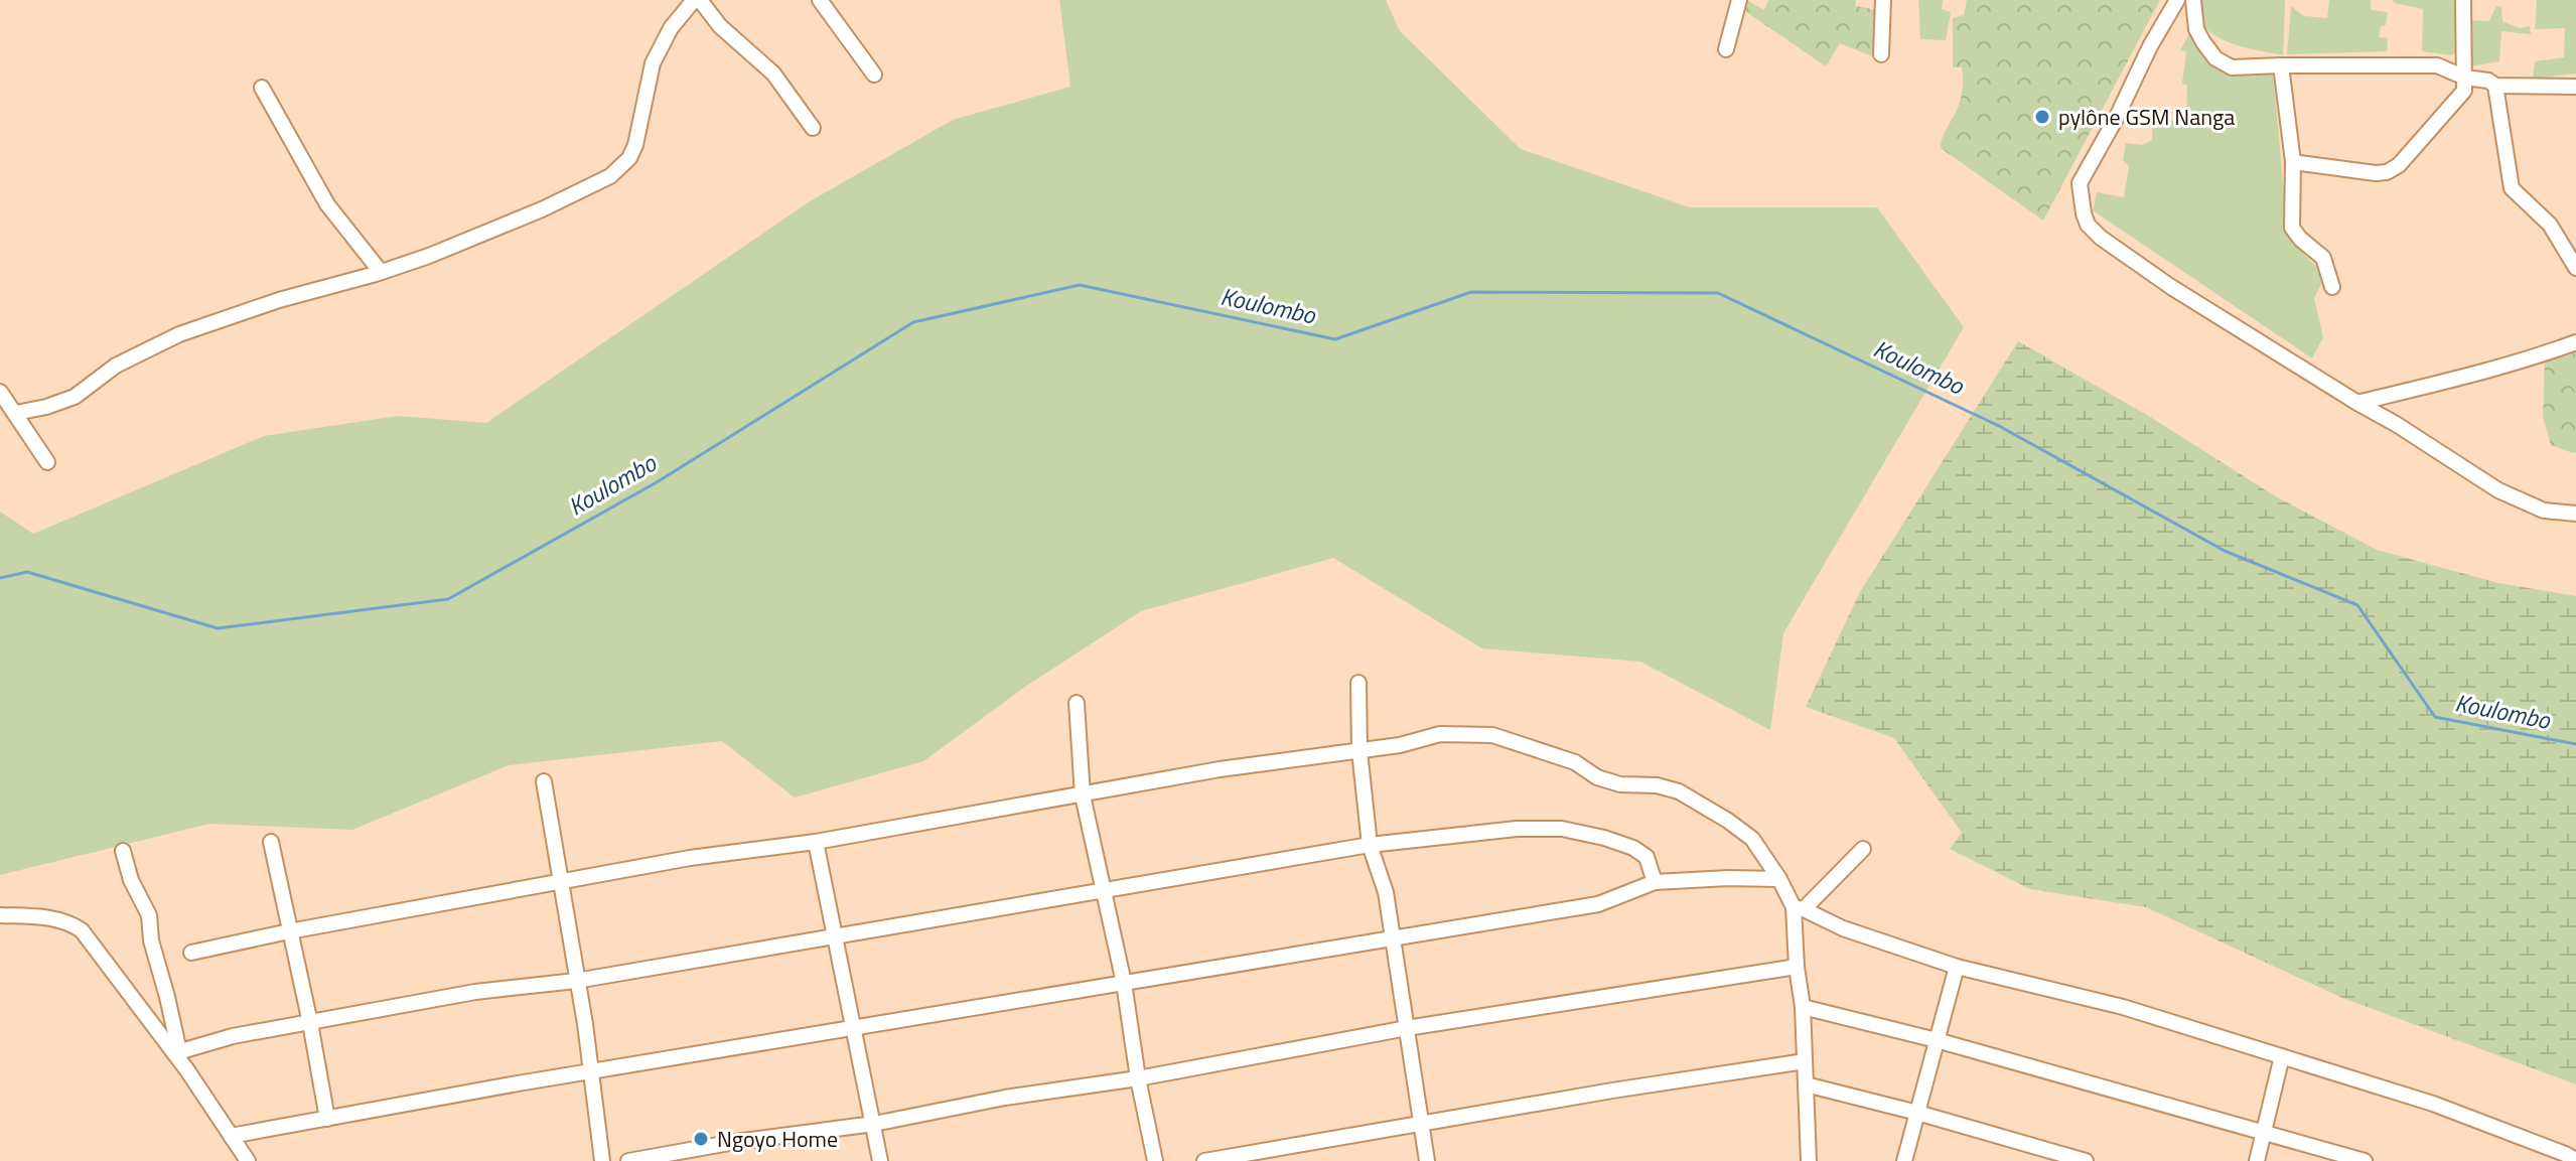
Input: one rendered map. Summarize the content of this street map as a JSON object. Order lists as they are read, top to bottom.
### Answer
{
  "water": ["Koulombo"],
  "places": ["pylône GSM Nanga", "Ngoyo Home"]
}
